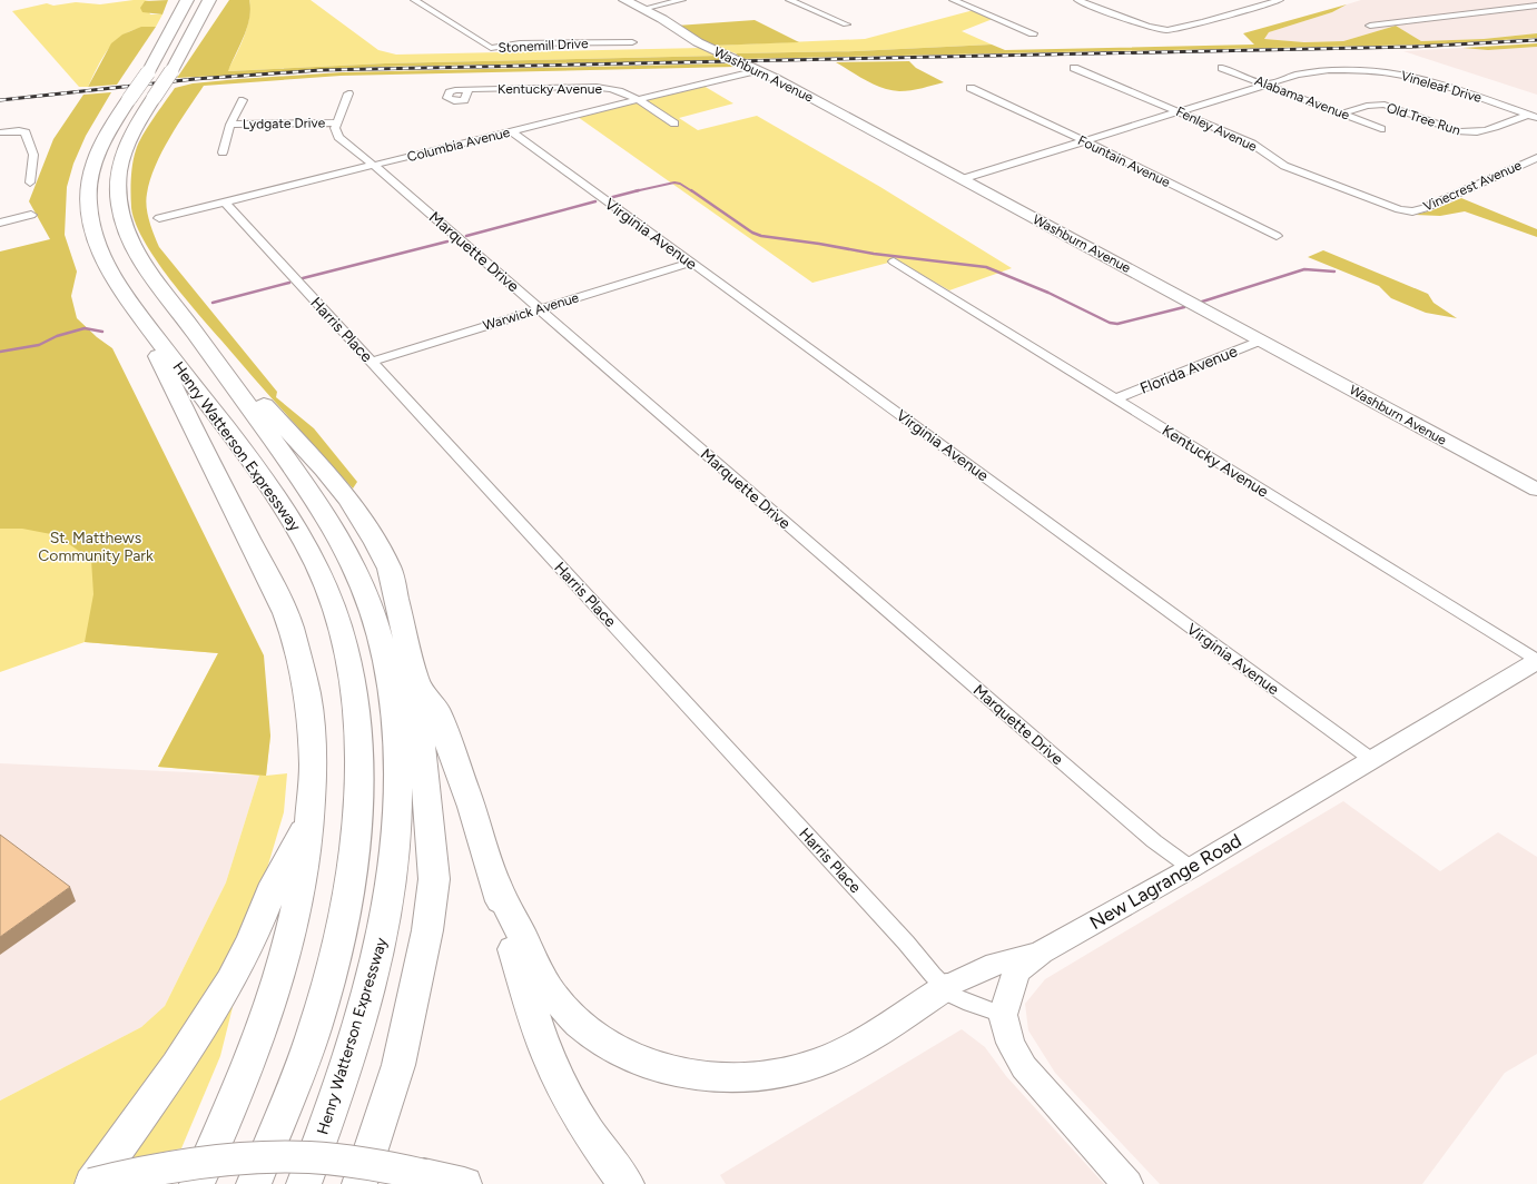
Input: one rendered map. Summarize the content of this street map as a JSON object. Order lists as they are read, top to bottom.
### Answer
{
  "streets": {
    "highway": ["Henry Watterson Expressway"],
    "street": [
      "Stonemill Drive",
      "Washburn Avenue",
      "Vineleaf Drive",
      "Kentucky Avenue",
      "Alabama Avenue",
      "Old Tree Run",
      "Lydgate Drive",
      "Fenley Avenue",
      "Columbia Avenue",
      "Fountain Avenue",
      "Vinecrest Avenue",
      "Virginia Avenue",
      "Marquette Drive",
      "Warwick Avenue",
      "Harris Place",
      "Florida Avenue",
      "New Lagrange Road"
    ]
  },
  "crossings": [
    ["Washburn Avenue", "Columbia Avenue"],
    ["Washburn Avenue", "Florida Avenue"],
    ["Vineleaf Drive", "Alabama Avenue"],
    ["Vineleaf Drive", "Old Tree Run"],
    ["Kentucky Avenue", "Columbia Avenue"],
    ["Kentucky Avenue", "Florida Avenue"],
    ["Kentucky Avenue", "New Lagrange Road"],
    ["Alabama Avenue", "Old Tree Run"],
    ["Lydgate Drive", "Marquette Drive"],
    ["Fenley Avenue", "Vinecrest Avenue"],
    ["Columbia Avenue", "Virginia Avenue"],
    ["Columbia Avenue", "Marquette Drive"],
    ["Columbia Avenue", "Harris Place"],
    ["Virginia Avenue", "Warwick Avenue"],
    ["Virginia Avenue", "New Lagrange Road"],
    ["Marquette Drive", "Warwick Avenue"],
    ["Marquette Drive", "New Lagrange Road"],
    ["Warwick Avenue", "Harris Place"],
    ["Harris Place", "New Lagrange Road"]
  ],
  "parks": ["St. Matthews Community Park"]
}
